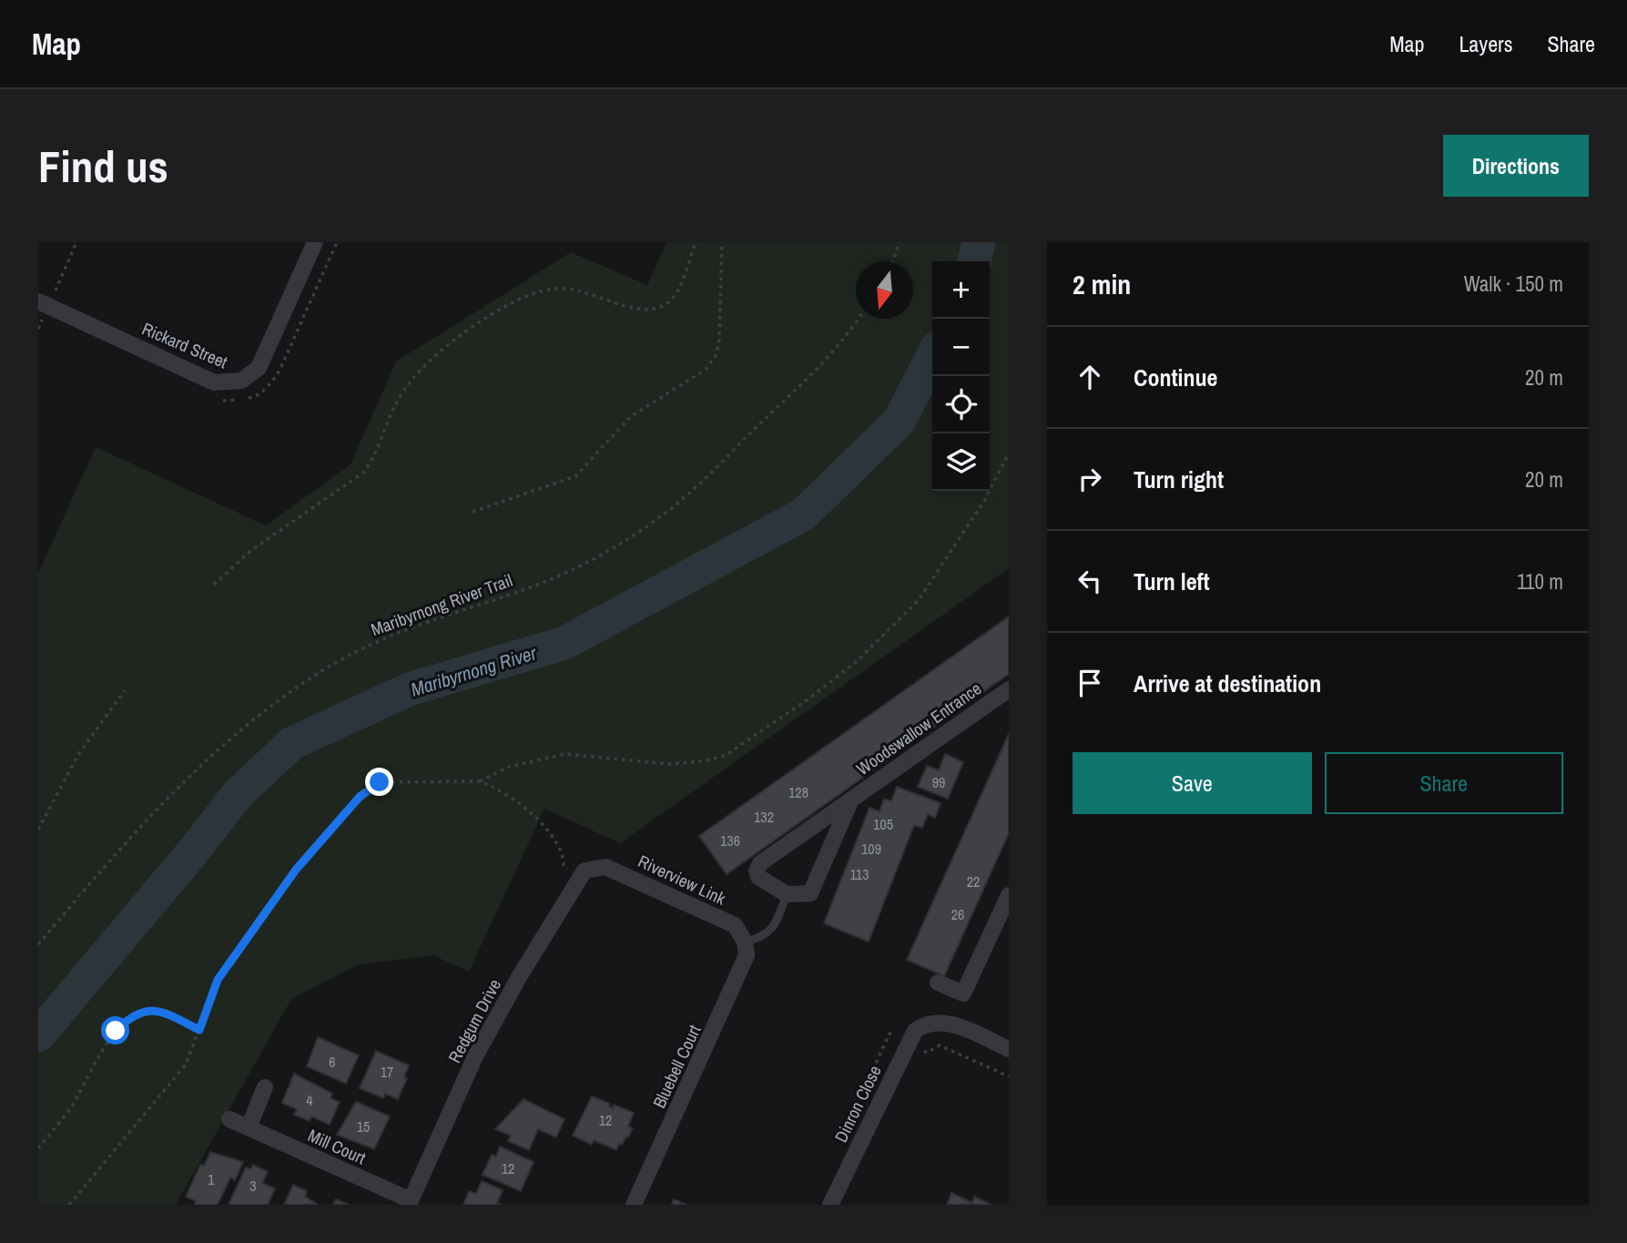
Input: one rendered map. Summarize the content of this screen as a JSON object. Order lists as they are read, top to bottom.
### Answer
{
  "streets": {
    "street": [
      "Rickard Street",
      "Woodswallow Entrance",
      "Riverview Link",
      "Redgum Drive",
      "Bluebell Court",
      "Dinron Close",
      "Mill Court"
    ],
    "path": ["Maribyrnong River Trail"]
  },
  "crossings": [
    ["Riverview Link", "Redgum Drive"],
    ["Riverview Link", "Bluebell Court"],
    ["Redgum Drive", "Mill Court"]
  ],
  "water": ["Maribyrnong River"],
  "house_numbers": [
    "99",
    "128",
    "132",
    "105",
    "136",
    "109",
    "113",
    "22",
    "26",
    "6",
    "17",
    "4",
    "12",
    "15",
    "12",
    "1",
    "3"
  ],
  "north": "bottom",
  "page": {
    "header": "Map",
    "nav": ["Map", "Layers", "Share"],
    "buttons": [
      "Directions",
      ["Save", "Share"]
    ],
    "title": "Find us",
    "heading": ["2 min", "Walk · 150 m"],
    "map_buttons": ["+", "−"],
    "list": [
      ["Continue", "20 m"],
      ["Turn right", "20 m"],
      ["Turn left", "110 m"],
      "Arrive at destination"
    ]
  }
}
